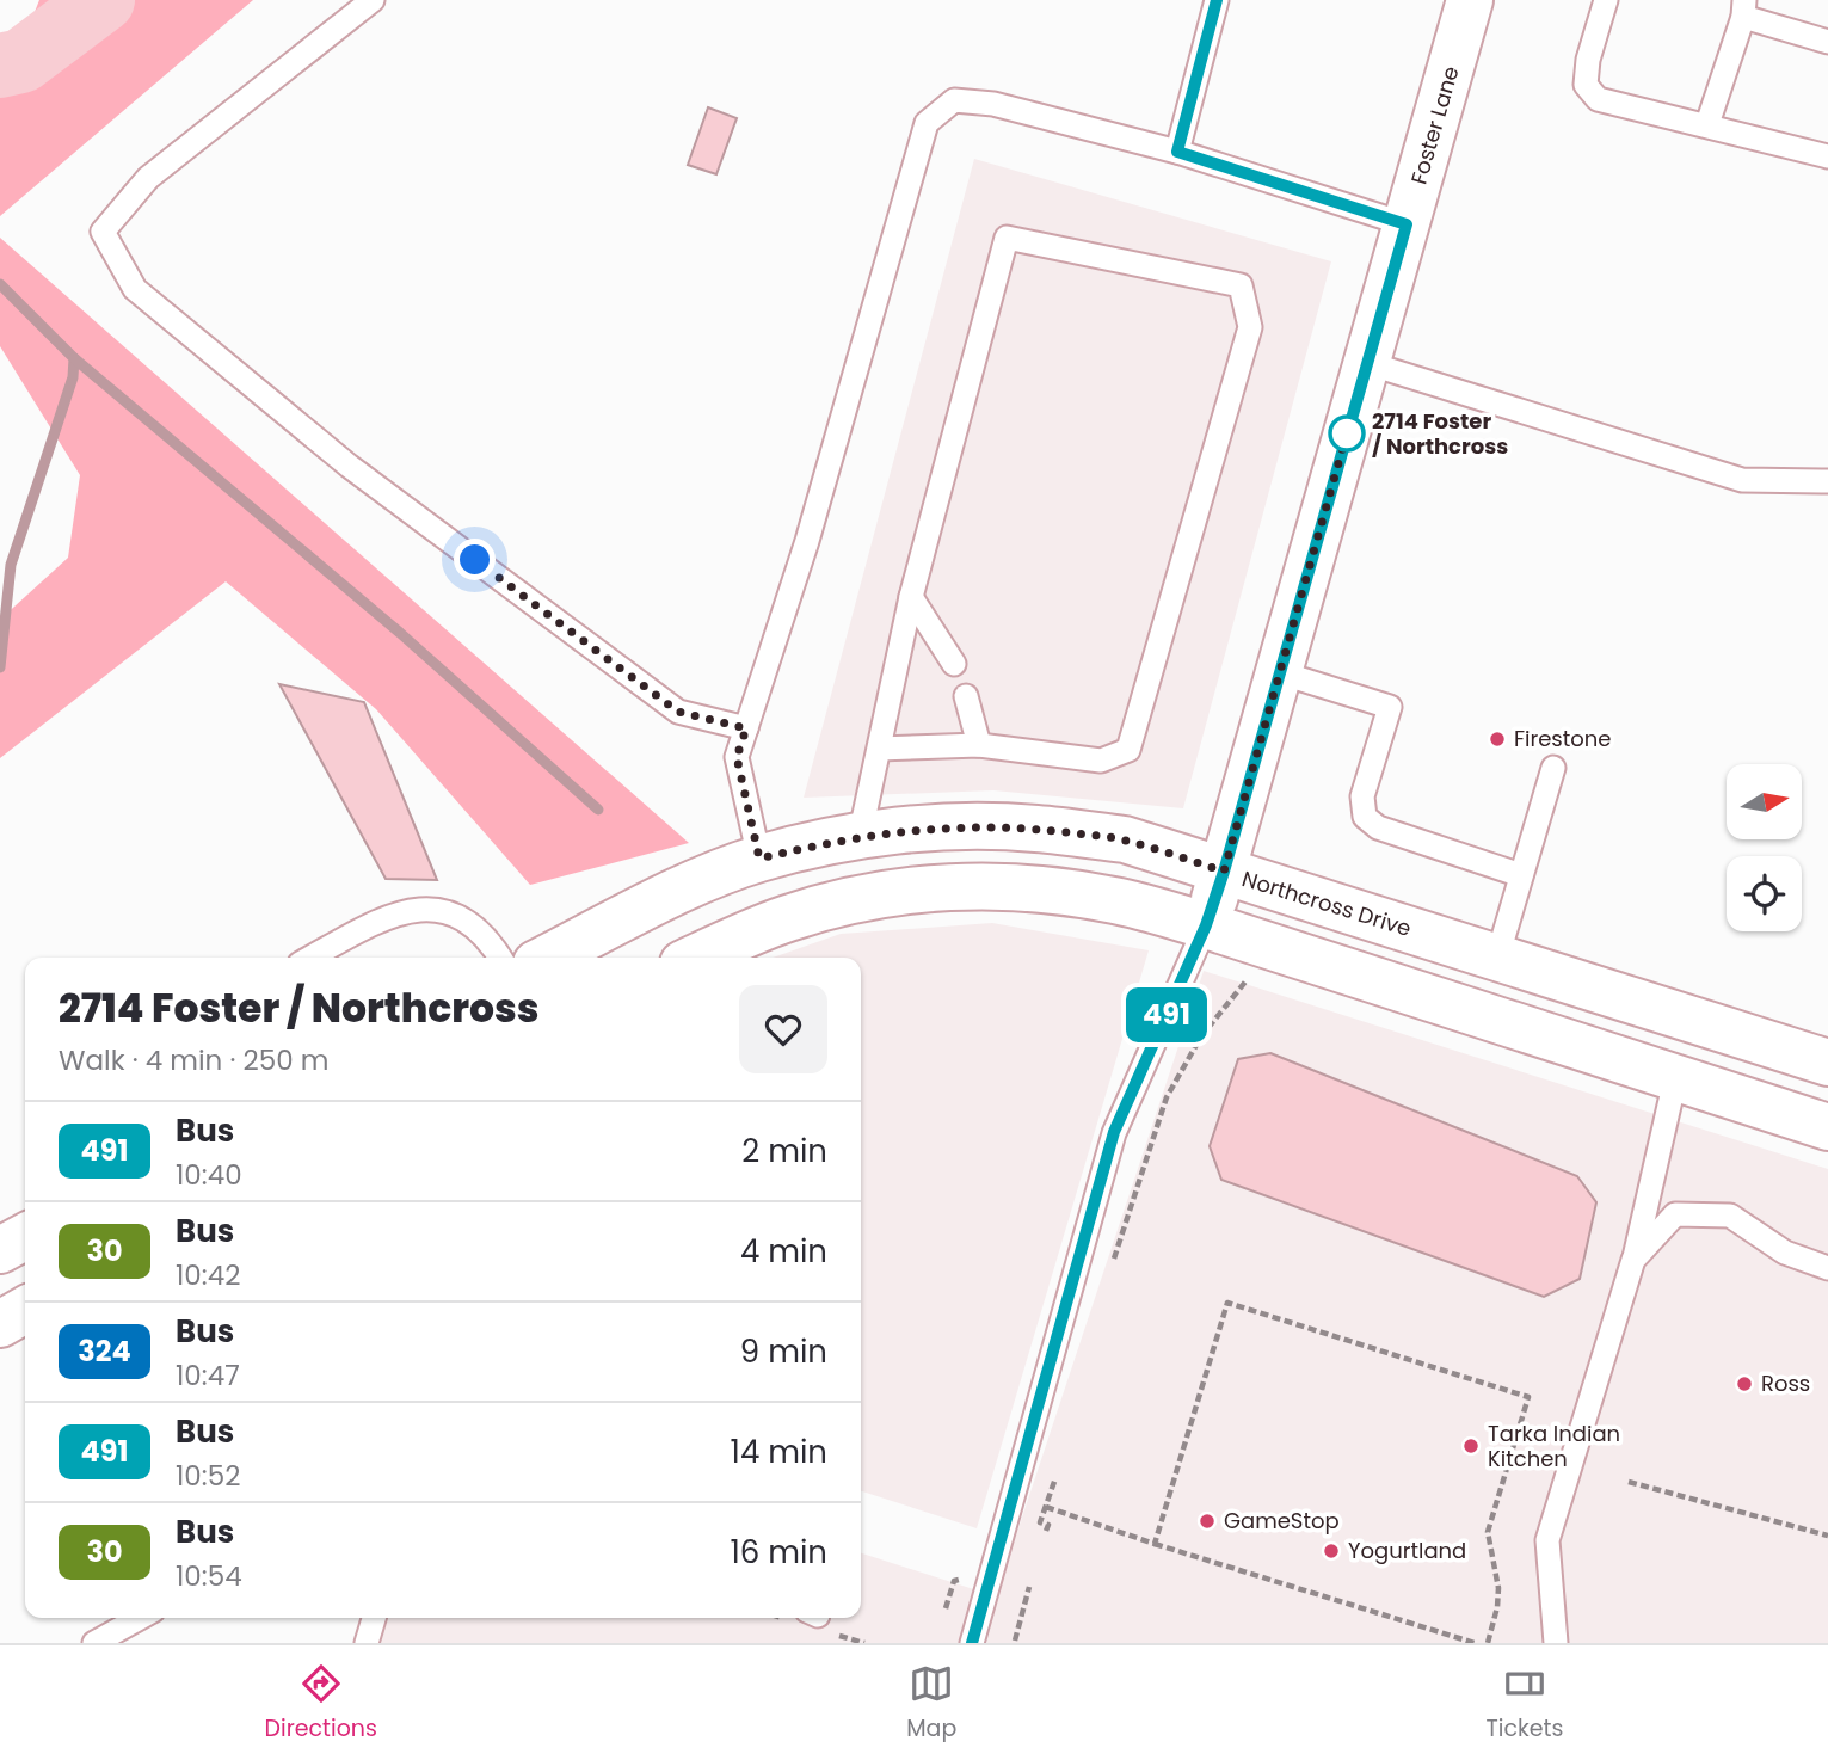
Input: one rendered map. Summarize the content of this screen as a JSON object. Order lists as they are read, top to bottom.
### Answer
{
  "streets": {
    "street": ["Foster Lane", "Northcross Drive"]
  },
  "crossings": [
    ["Foster Lane", "Northcross Drive"]
  ],
  "places": [
    "2714 Foster / Northcross",
    "Firestone",
    "Ross",
    "Tarka Indian Kitchen",
    "GameStop",
    "Yogurtland"
  ],
  "lines": ["bus line 491"],
  "north": "right",
  "page": {
    "on_map": "491",
    "heading": ["2714 Foster / Northcross", "Walk · 4 min · 250 m"],
    "list": [
      {
        "mark": "491",
        "name": "Bus",
        "note": "10:40",
        "value": "2 min"
      },
      {
        "mark": "30",
        "name": "Bus",
        "note": "10:42",
        "value": "4 min"
      },
      {
        "mark": "324",
        "name": "Bus",
        "note": "10:47",
        "value": "9 min"
      },
      {
        "mark": "491",
        "name": "Bus",
        "note": "10:52",
        "value": "14 min"
      },
      {
        "mark": "30",
        "name": "Bus",
        "note": "10:54",
        "value": "16 min"
      }
    ],
    "tabs": ["Directions", "Map", "Tickets"]
  }
}
